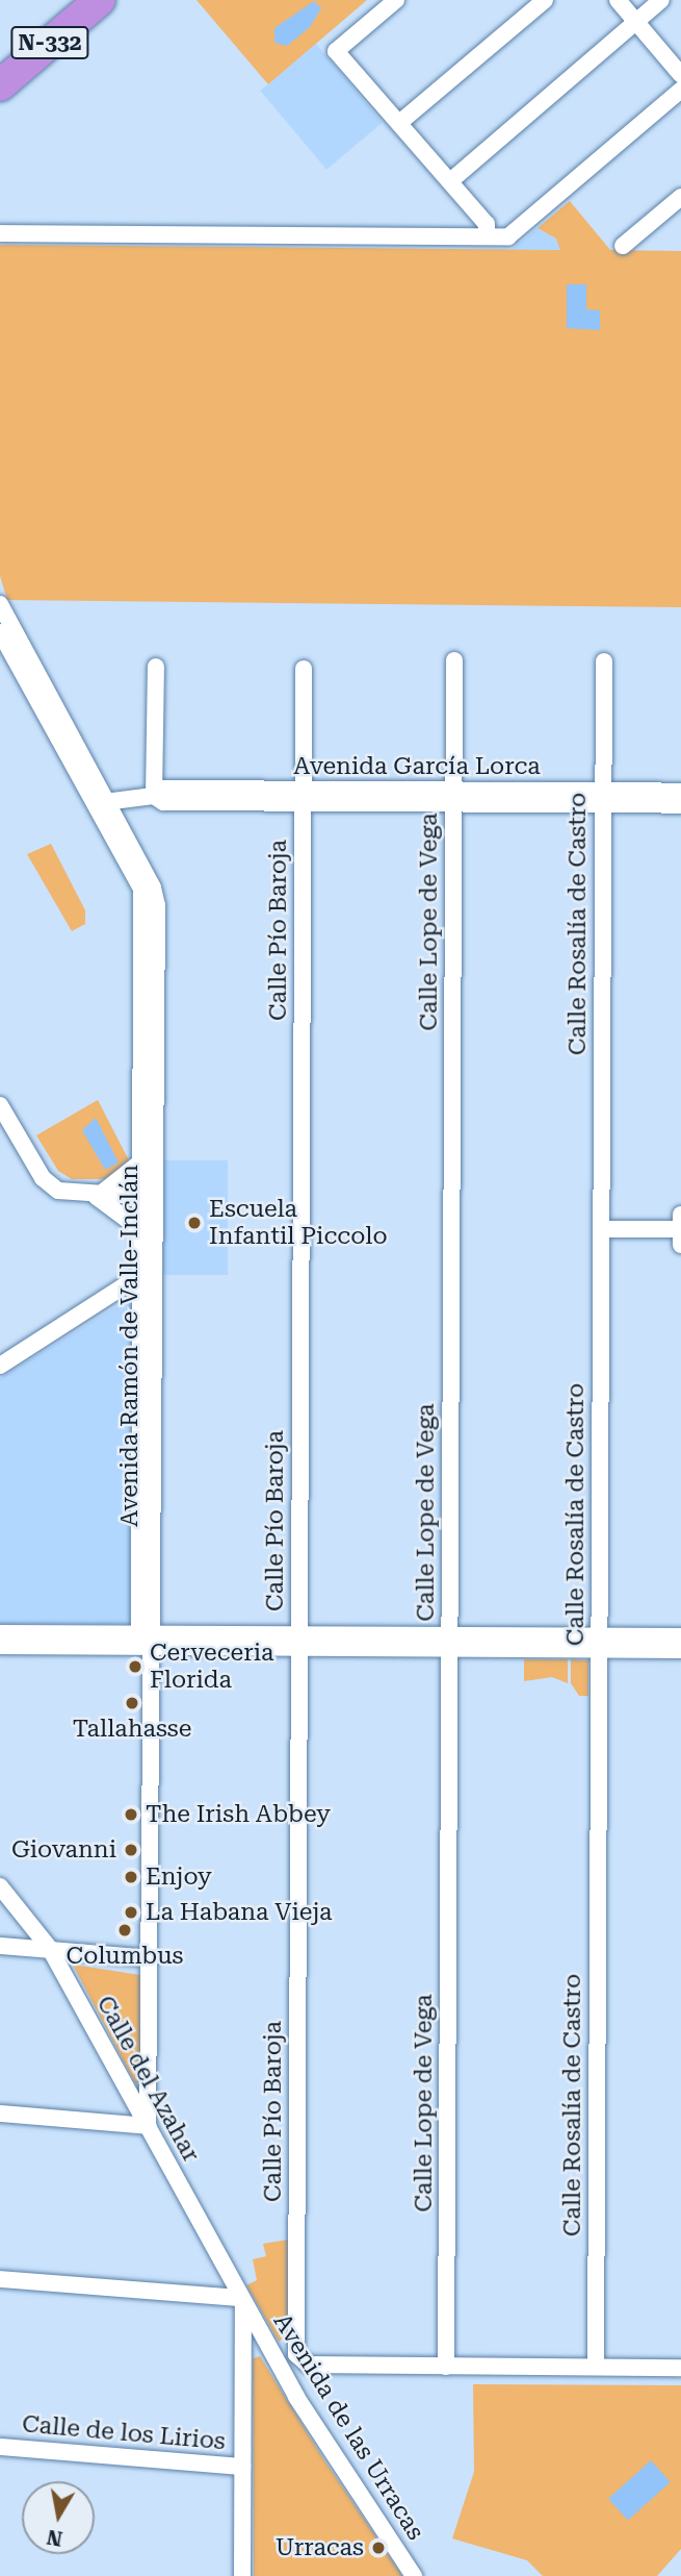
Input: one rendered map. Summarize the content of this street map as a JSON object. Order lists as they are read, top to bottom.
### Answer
{
  "streets": {
    "highway": ["N-332"],
    "street": [
      "Avenida García Lorca",
      "Calle Lope de Vega",
      "Calle Rosalía de Castro",
      "Calle Pío Baroja",
      "Avenida Ramón de Valle-Inclán",
      "Calle del Azahar",
      "Avenida de las Urracas",
      "Calle de los Lirios"
    ]
  },
  "crossings": [
    ["Avenida García Lorca", "Calle Lope de Vega"],
    ["Avenida García Lorca", "Calle Rosalía de Castro"],
    ["Avenida García Lorca", "Calle Pío Baroja"],
    ["Avenida García Lorca", "Avenida Ramón de Valle-Inclán"],
    ["Avenida Ramón de Valle-Inclán", "Calle del Azahar"],
    ["Calle del Azahar", "Avenida de las Urracas"]
  ],
  "places": [
    "Escuela Infantil Piccolo",
    "Cerveceria Florida",
    "Tallahasse",
    "The Irish Abbey",
    "Giovanni",
    "Enjoy",
    "La Habana Vieja",
    "Columbus",
    "Urracas"
  ],
  "north": "bottom"
}
